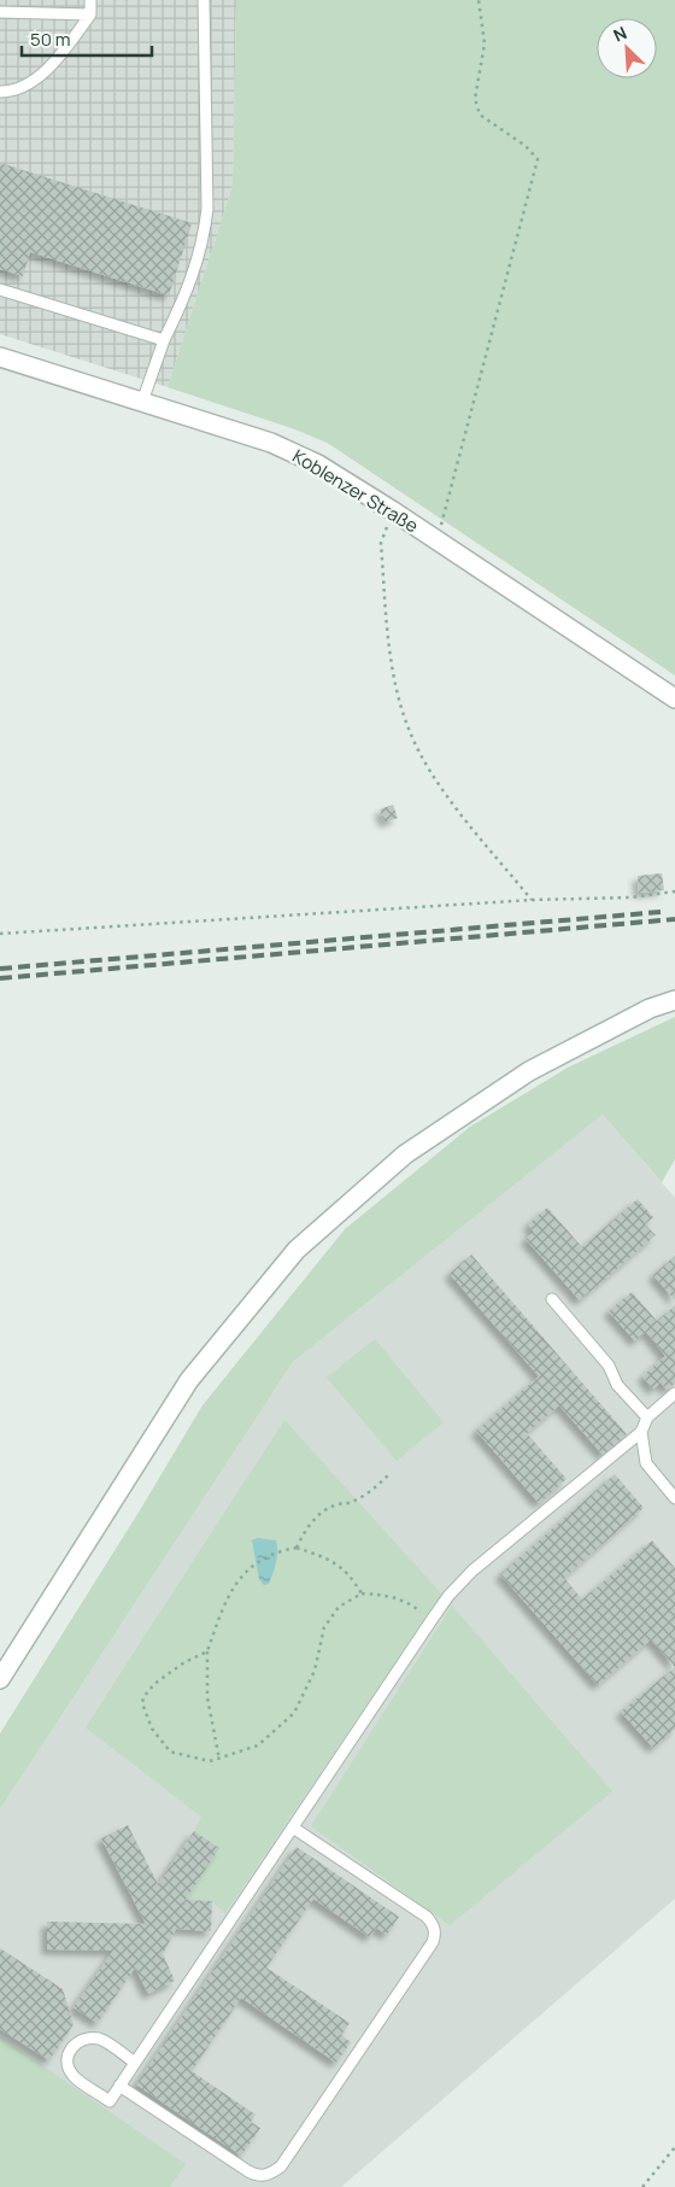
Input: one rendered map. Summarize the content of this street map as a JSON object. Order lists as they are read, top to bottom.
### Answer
{
  "streets": {
    "main road": ["Koblenzer Straße"]
  },
  "scale_bar": "50 m",
  "north": "top left"
}
